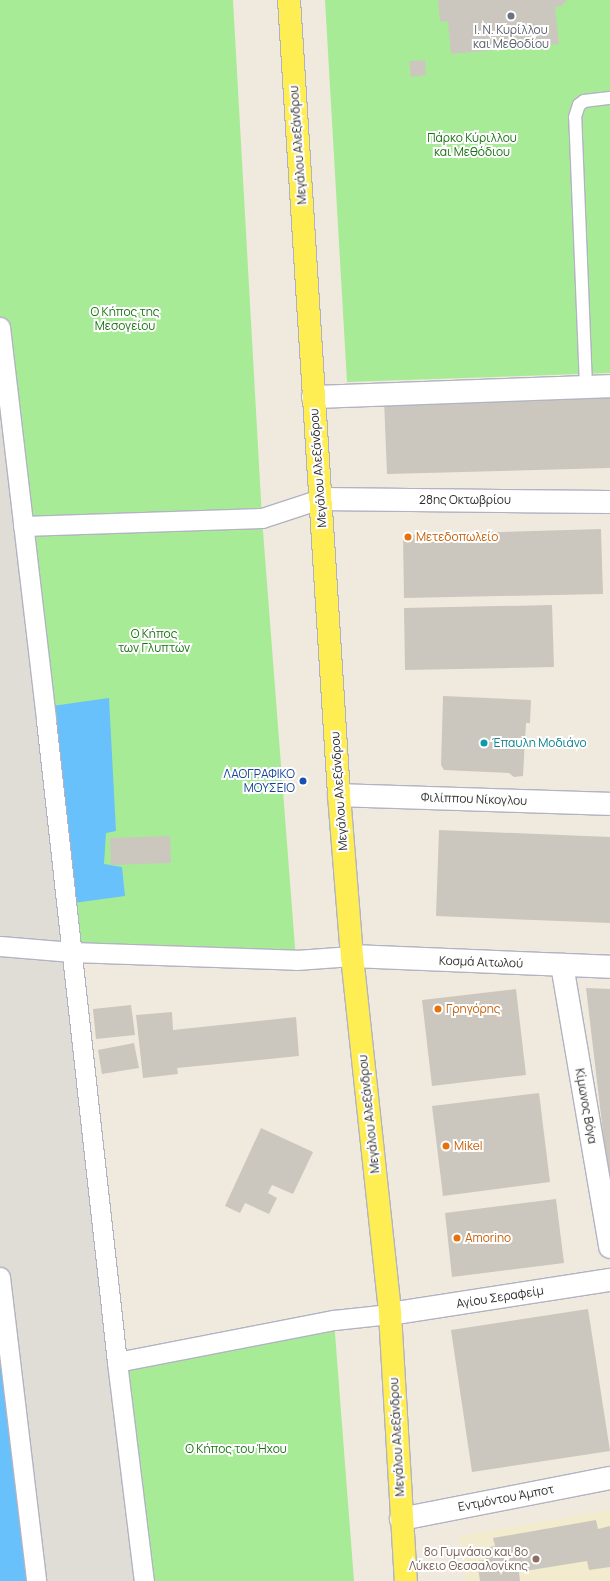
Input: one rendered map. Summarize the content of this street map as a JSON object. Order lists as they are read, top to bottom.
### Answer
{
  "streets": {
    "main road": ["Μεγάλου Αλεξάνδρου"],
    "street": [
      "28ης Οκτωβρίου",
      "Φιλίππου Νίκογλου",
      "Κοσμά Αιτωλού",
      "Κίμωνος Βόγα",
      "Αγίου Σεραφείμ",
      "Εντμόντου Άμποτ"
    ]
  },
  "crossings": [
    ["Μεγάλου Αλεξάνδρου", "28ης Οκτωβρίου"],
    ["Μεγάλου Αλεξάνδρου", "Φιλίππου Νίκογλου"],
    ["Μεγάλου Αλεξάνδρου", "Κοσμά Αιτωλού"],
    ["Μεγάλου Αλεξάνδρου", "Αγίου Σεραφείμ"],
    ["Μεγάλου Αλεξάνδρου", "Εντμόντου Άμποτ"],
    ["Κοσμά Αιτωλού", "Κίμωνος Βόγα"]
  ],
  "parks": [
    "Πάρκο Κύριλλου και Μεθόδιου",
    "Ο Κήπος της Μεσογείου",
    "Ο Κήπος των Γλυπτών",
    "Ο Κήπος του Ήχου"
  ],
  "places": [
    "Ι. Ν. Κυρίλλου και Μεθοδίου",
    "Μετεδοπωλείο",
    "Έπαυλη Μοδιάνο",
    "ΛΑΟΓΡΑΦΙΚΟ ΜΟΥΣΕΙΟ",
    "Γρηγόρης",
    "Mikel",
    "Amorino",
    "8ο Γυμνάσιο και 8ο Λύκειο Θεσσαλονίκης"
  ]
}
